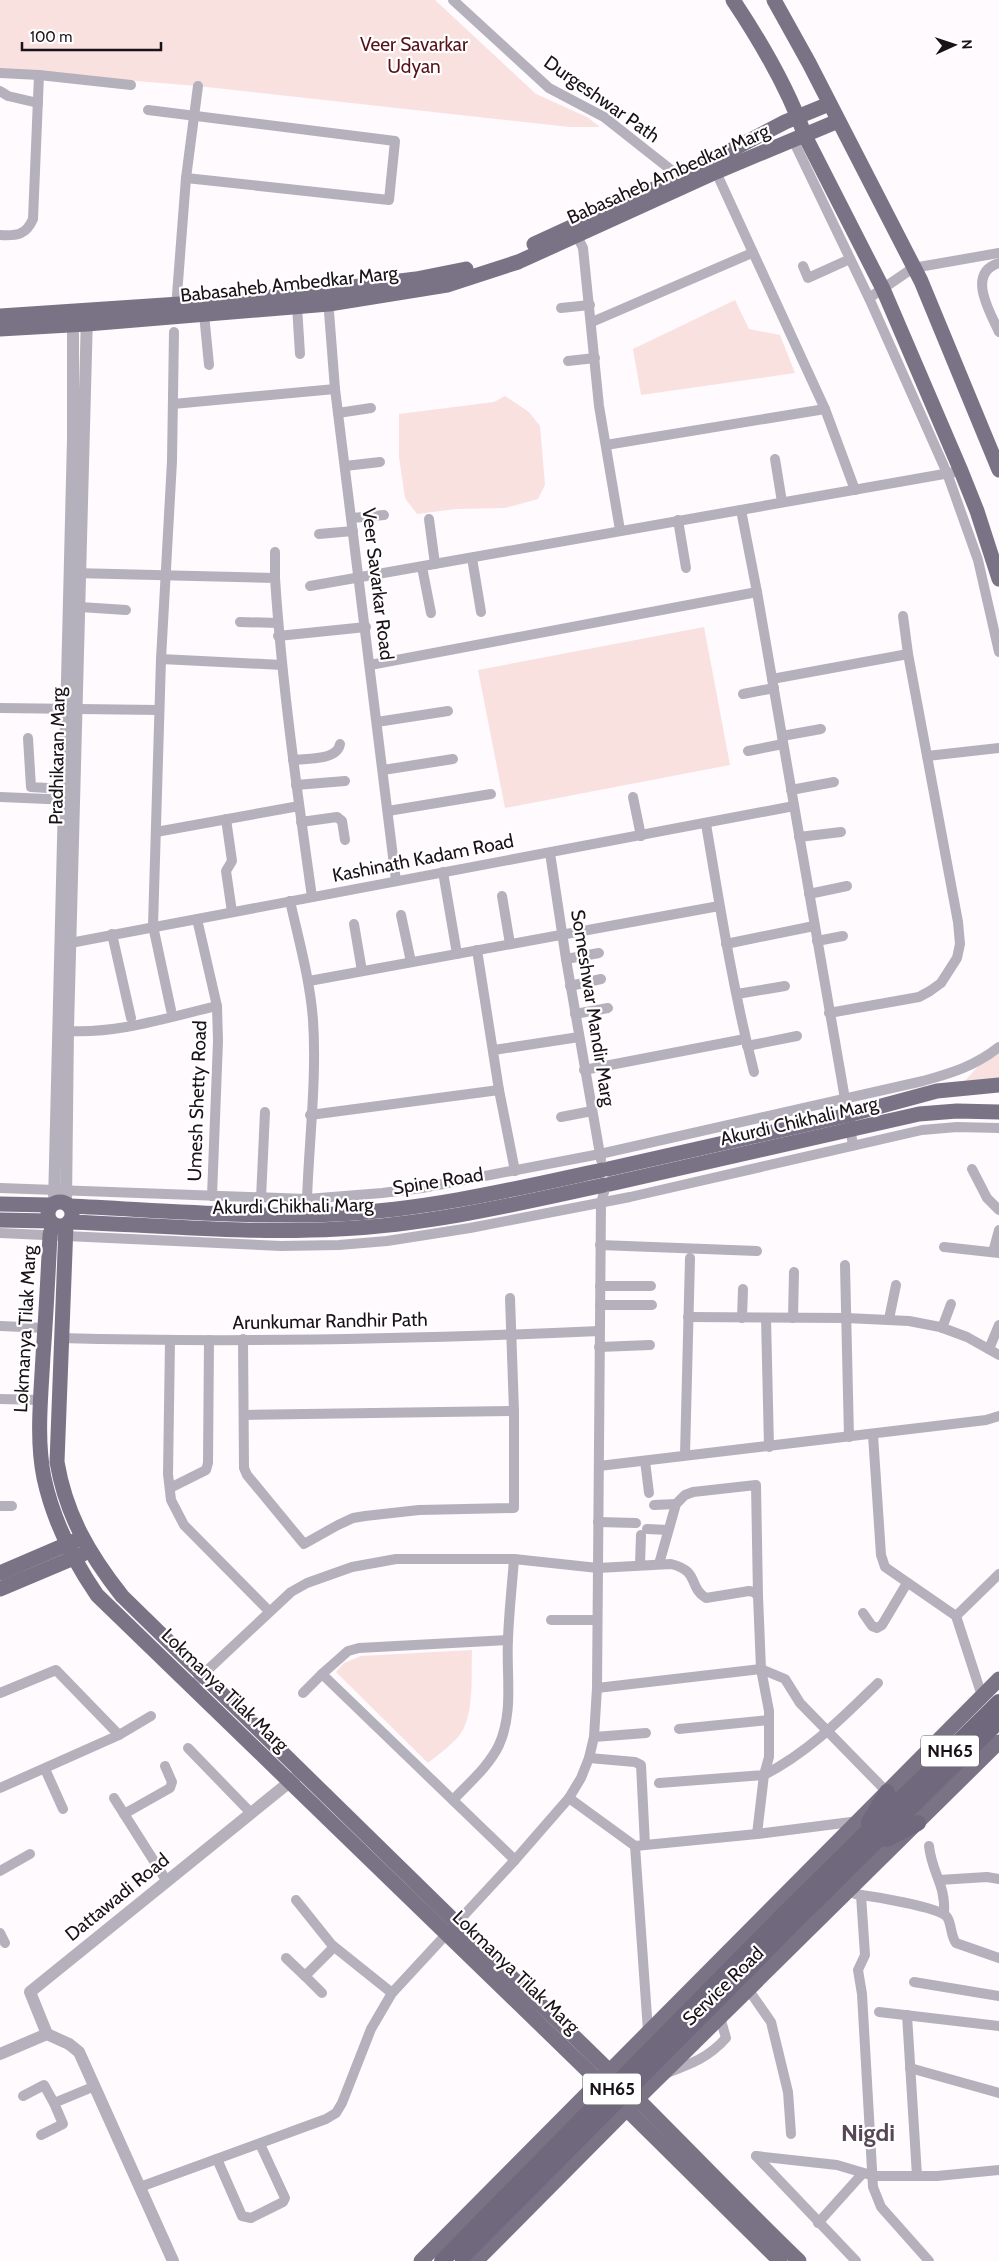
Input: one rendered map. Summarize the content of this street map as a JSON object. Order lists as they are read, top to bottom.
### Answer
{
  "streets": {
    "highway": ["NH65"],
    "main road": [
      "Babasaheb Ambedkar Marg",
      "Akurdi Chikhali Marg",
      "Spine Road",
      "Lokmanya Tilak Marg",
      "Service Road"
    ],
    "street": [
      "Durgeshwar Path",
      "Veer Savarkar Road",
      "Pradhikaran Marg",
      "Kashinath Kadam Road",
      "Someshwar Mandir Marg",
      "Umesh Shetty Road",
      "Arunkumar Randhir Path",
      "Dattawadi Road"
    ]
  },
  "crossings": [
    ["Durgeshwar Path", "Babasaheb Ambedkar Marg"],
    ["Babasaheb Ambedkar Marg", "Veer Savarkar Road"],
    ["Babasaheb Ambedkar Marg", "Pradhikaran Marg"],
    ["Veer Savarkar Road", "Kashinath Kadam Road"],
    ["Pradhikaran Marg", "Kashinath Kadam Road"],
    ["Pradhikaran Marg", "Umesh Shetty Road"],
    ["Pradhikaran Marg", "Spine Road"],
    ["Kashinath Kadam Road", "Someshwar Mandir Marg"],
    ["Kashinath Kadam Road", "Umesh Shetty Road"],
    ["Someshwar Mandir Marg", "Akurdi Chikhali Marg"],
    ["Someshwar Mandir Marg", "Spine Road"],
    ["Akurdi Chikhali Marg", "Spine Road"],
    ["Akurdi Chikhali Marg", "Lokmanya Tilak Marg"],
    ["Arunkumar Randhir Path", "Lokmanya Tilak Marg"],
    ["Lokmanya Tilak Marg", "Dattawadi Road"],
    ["Lokmanya Tilak Marg", "Service Road"],
    ["NH65", "Service Road"]
  ],
  "districts": ["Nigdi"],
  "parks": ["Veer Savarkar Udyan"],
  "scale_bar": "100 m",
  "north": "right"
}
